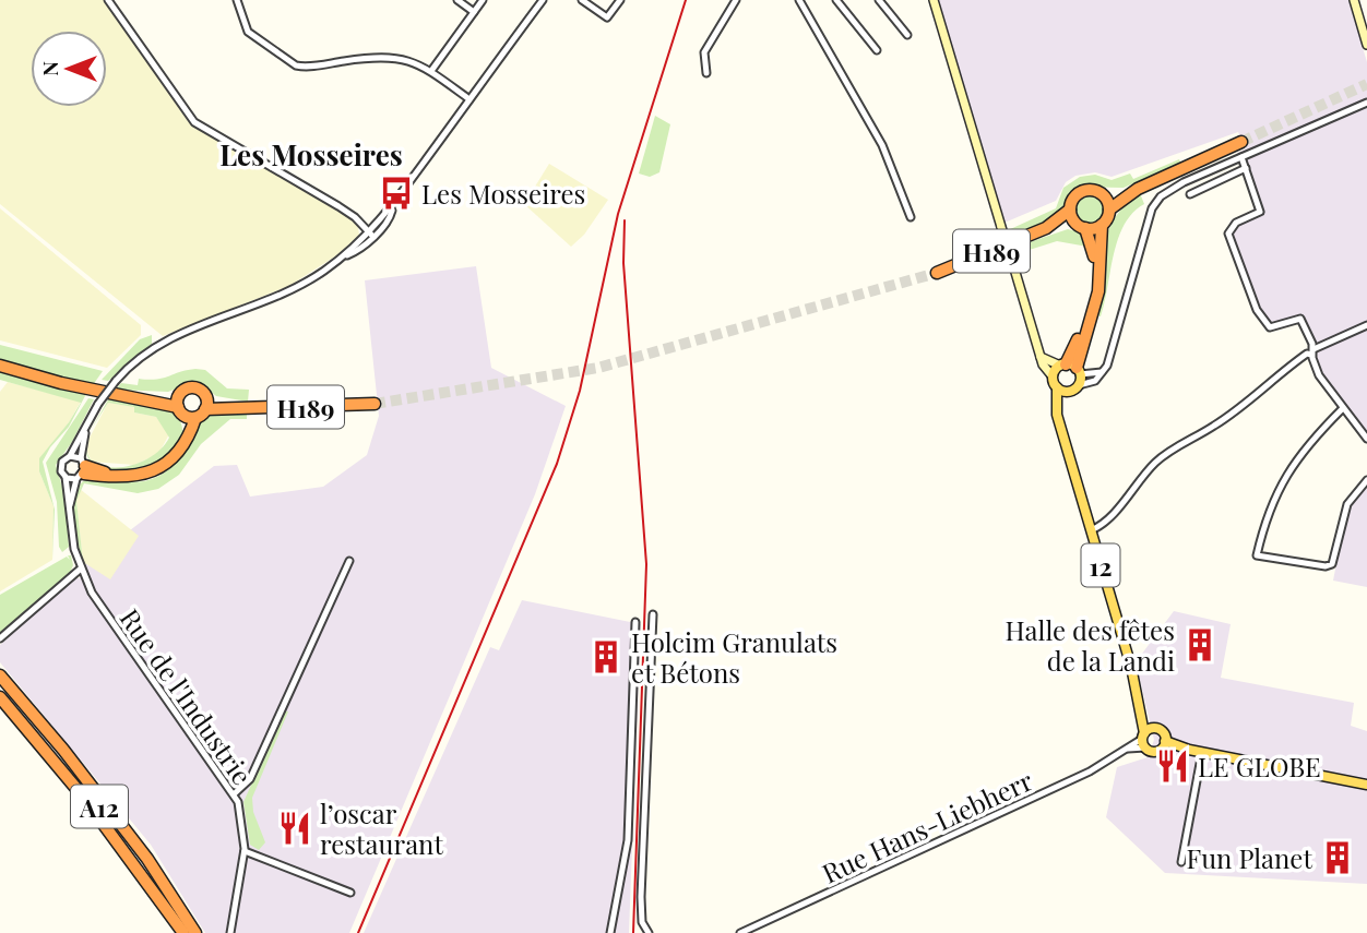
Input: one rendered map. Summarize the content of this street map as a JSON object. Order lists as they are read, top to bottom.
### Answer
{
  "streets": {
    "highway": ["H189", "A12"],
    "main road": ["12"],
    "street": ["Rue de l'Industrie", "Rue Hans-Liebherr"]
  },
  "crossings": [
    ["12", "Rue Hans-Liebherr"]
  ],
  "districts": ["Les Mosseires"],
  "places": {
    "bus stop": ["Les Mosseires"],
    "building": ["Halle des fêtes de la Landi", "Holcim Granulats et Bétons", "Fun Planet"],
    "restaurant": ["LE GLOBE", "l’oscar restaurant"]
  },
  "north": "left"
}
